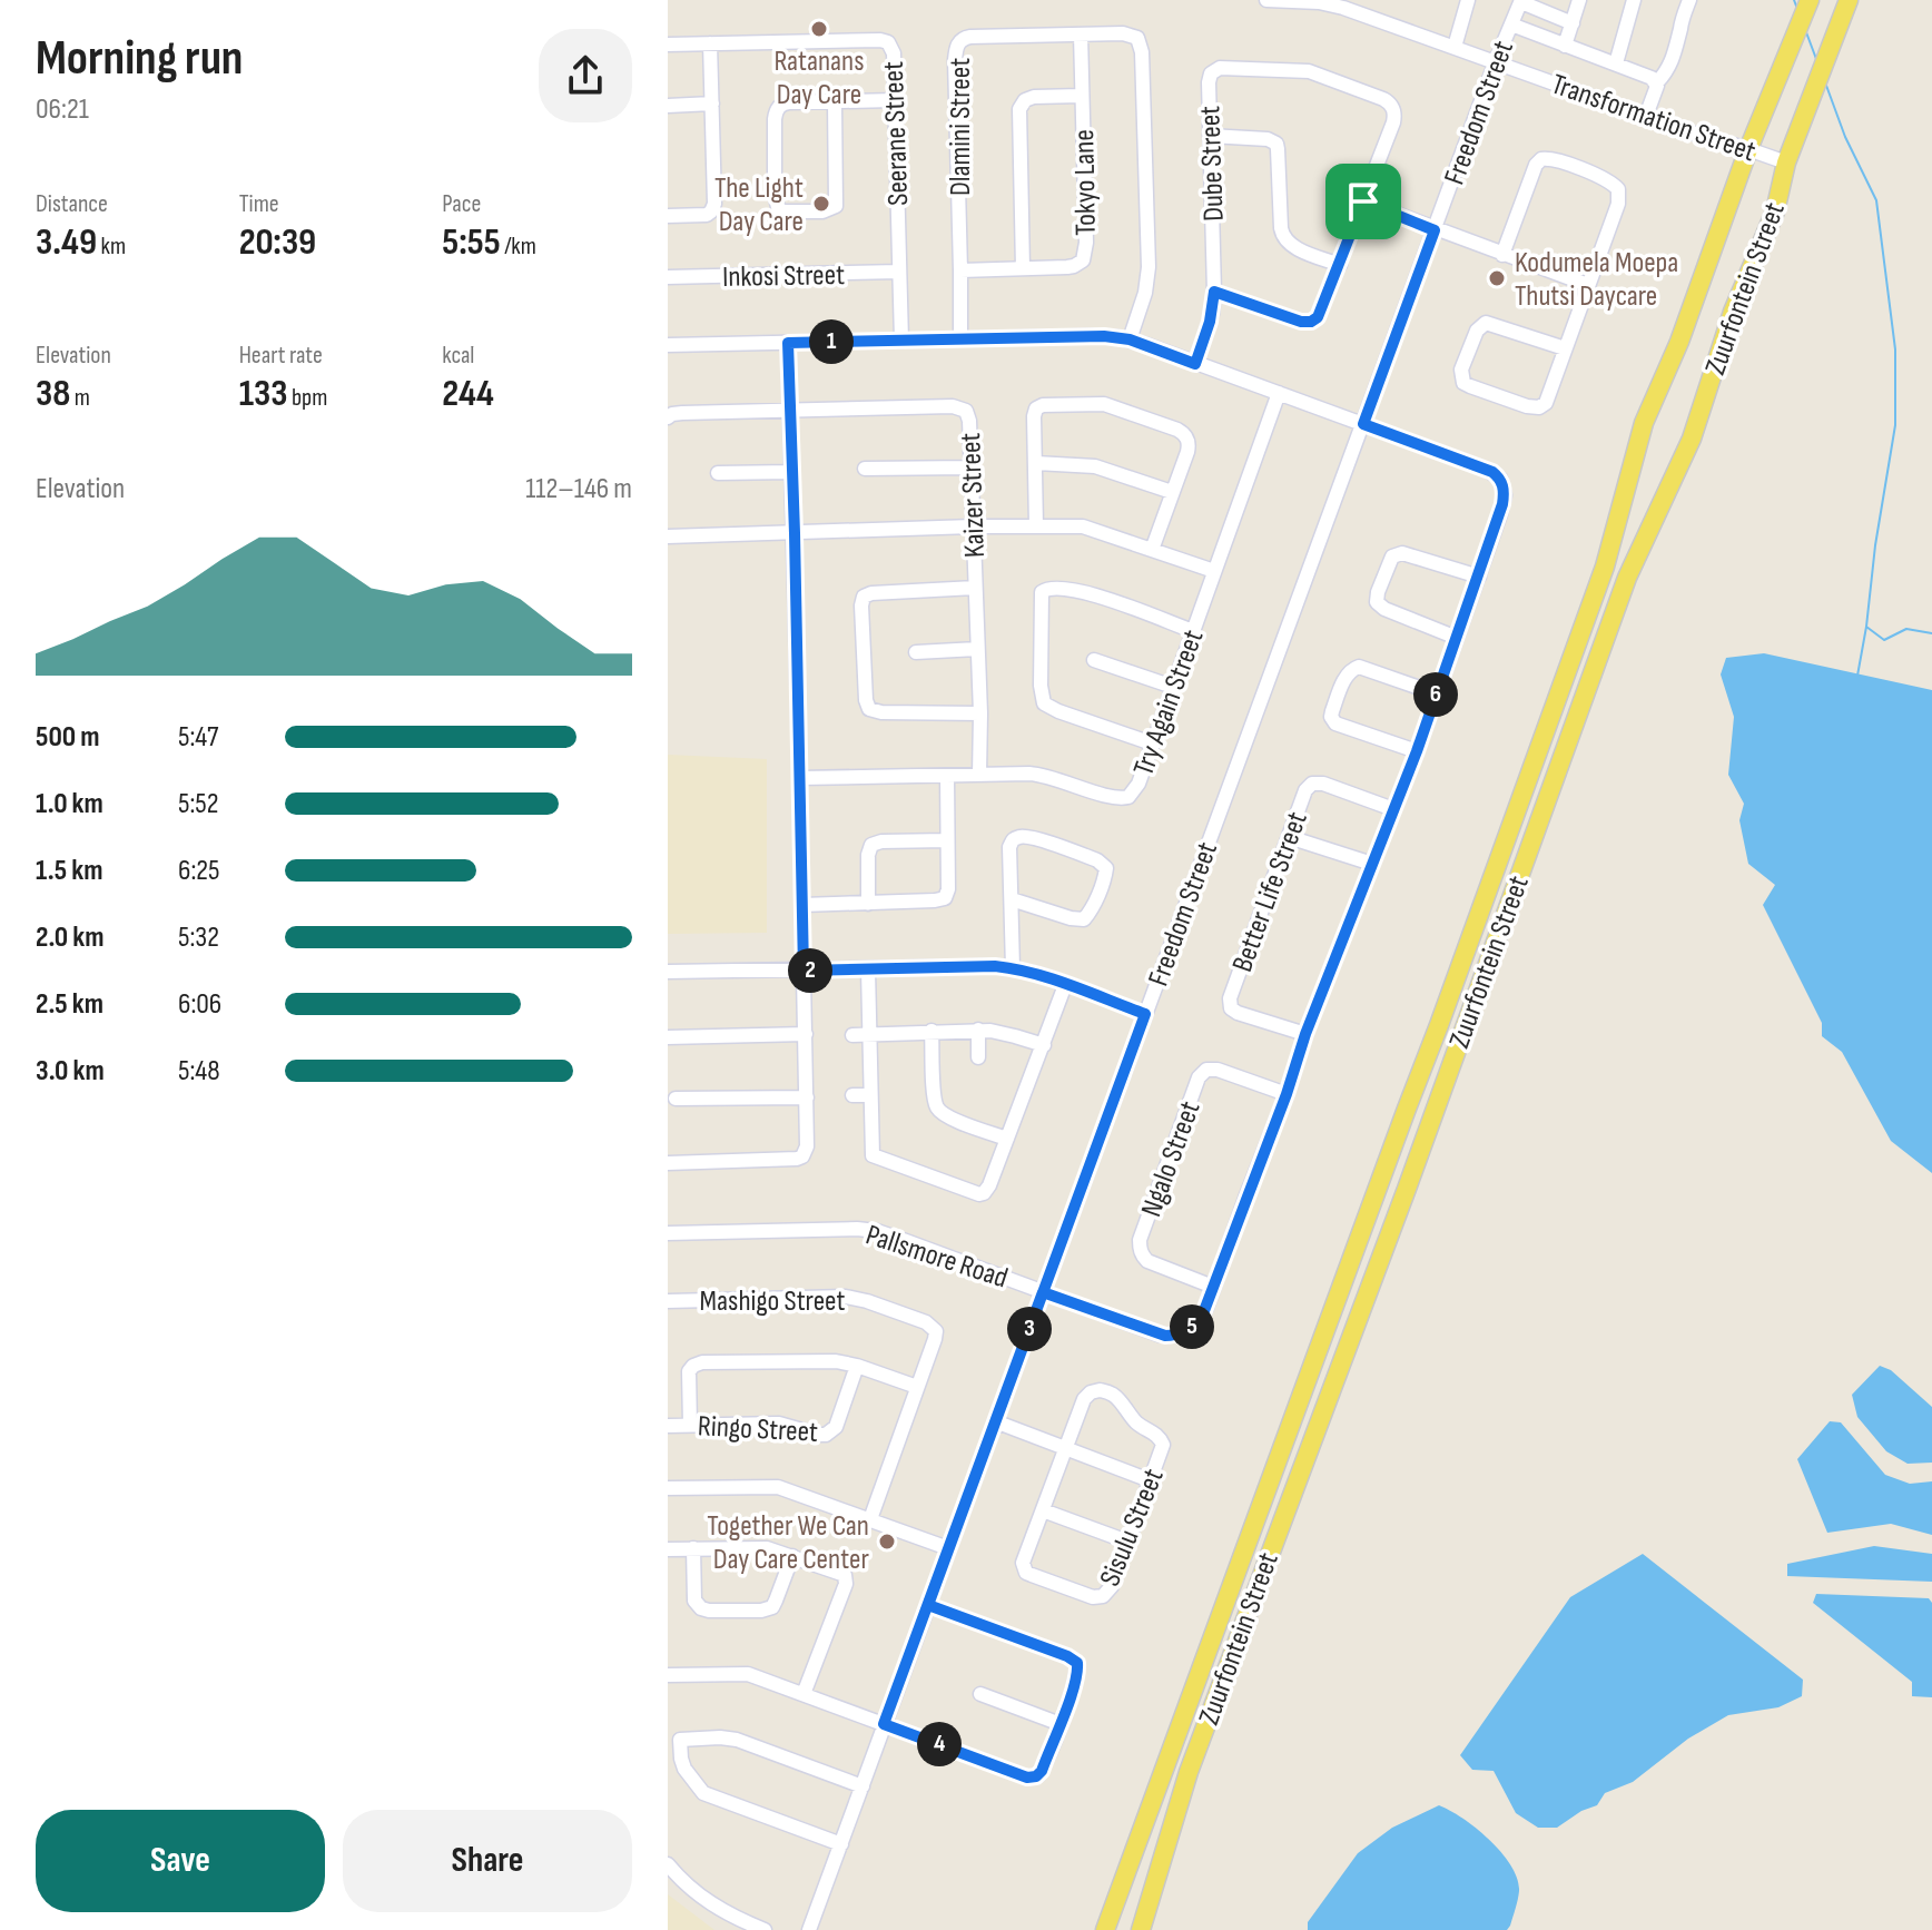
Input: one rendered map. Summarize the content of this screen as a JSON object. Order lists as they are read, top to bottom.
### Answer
{
  "streets": {
    "main road": ["Zuurfontein Street"],
    "street": [
      "Freedom Street",
      "Transformation Street",
      "Dlamini Street",
      "Seerane Street",
      "Dube Street",
      "Tokyo Lane",
      "Inkosi Street",
      "Kaizer Street",
      "Try Again Street",
      "Better Life Street",
      "Ngalo Street",
      "Pallsmore Road",
      "Mashigo Street",
      "Ringo Street",
      "Sisulu Street"
    ]
  },
  "crossings": [
    ["Freedom Street", "Transformation Street"],
    ["Freedom Street", "Pallsmore Road"],
    ["Transformation Street", "Zuurfontein Street"],
    ["Dlamini Street", "Tokyo Lane"],
    ["Dlamini Street", "Pallsmore Road"],
    ["Seerane Street", "Inkosi Street"],
    ["Seerane Street", "Pallsmore Road"],
    ["Dube Street", "Pallsmore Road"],
    ["Kaizer Street", "Try Again Street"],
    ["Try Again Street", "Pallsmore Road"],
    ["Better Life Street", "Pallsmore Road"],
    ["Ngalo Street", "Pallsmore Road"]
  ],
  "places": [
    "Ratanans Day Care",
    "The Light Day Care",
    "Kodumela Moepa Thutsi Daycare",
    "Together We Can Day Care Center"
  ],
  "page": {
    "heading": ["Morning run", "06:21"],
    "stats": [
      ["Distance", "3.49 km"],
      ["Time", "20:39"],
      ["Pace", "5:55 /km"],
      ["Elevation", "38 m"],
      ["Heart rate", "133 bpm"],
      ["kcal", "244"]
    ],
    "pins": [
      "1",
      "6",
      "2",
      "5",
      "3",
      "4"
    ],
    "chart": ["Elevation", "112–146 m"],
    "list": [
      {
        "name": "500 m",
        "note": "5:47"
      },
      {
        "name": "1.0 km",
        "note": "5:52"
      },
      {
        "name": "1.5 km",
        "note": "6:25"
      },
      {
        "name": "2.0 km",
        "note": "5:32"
      },
      {
        "name": "2.5 km",
        "note": "6:06"
      },
      {
        "name": "3.0 km",
        "note": "5:48"
      }
    ],
    "buttons": ["Save", "Share"]
  }
}
